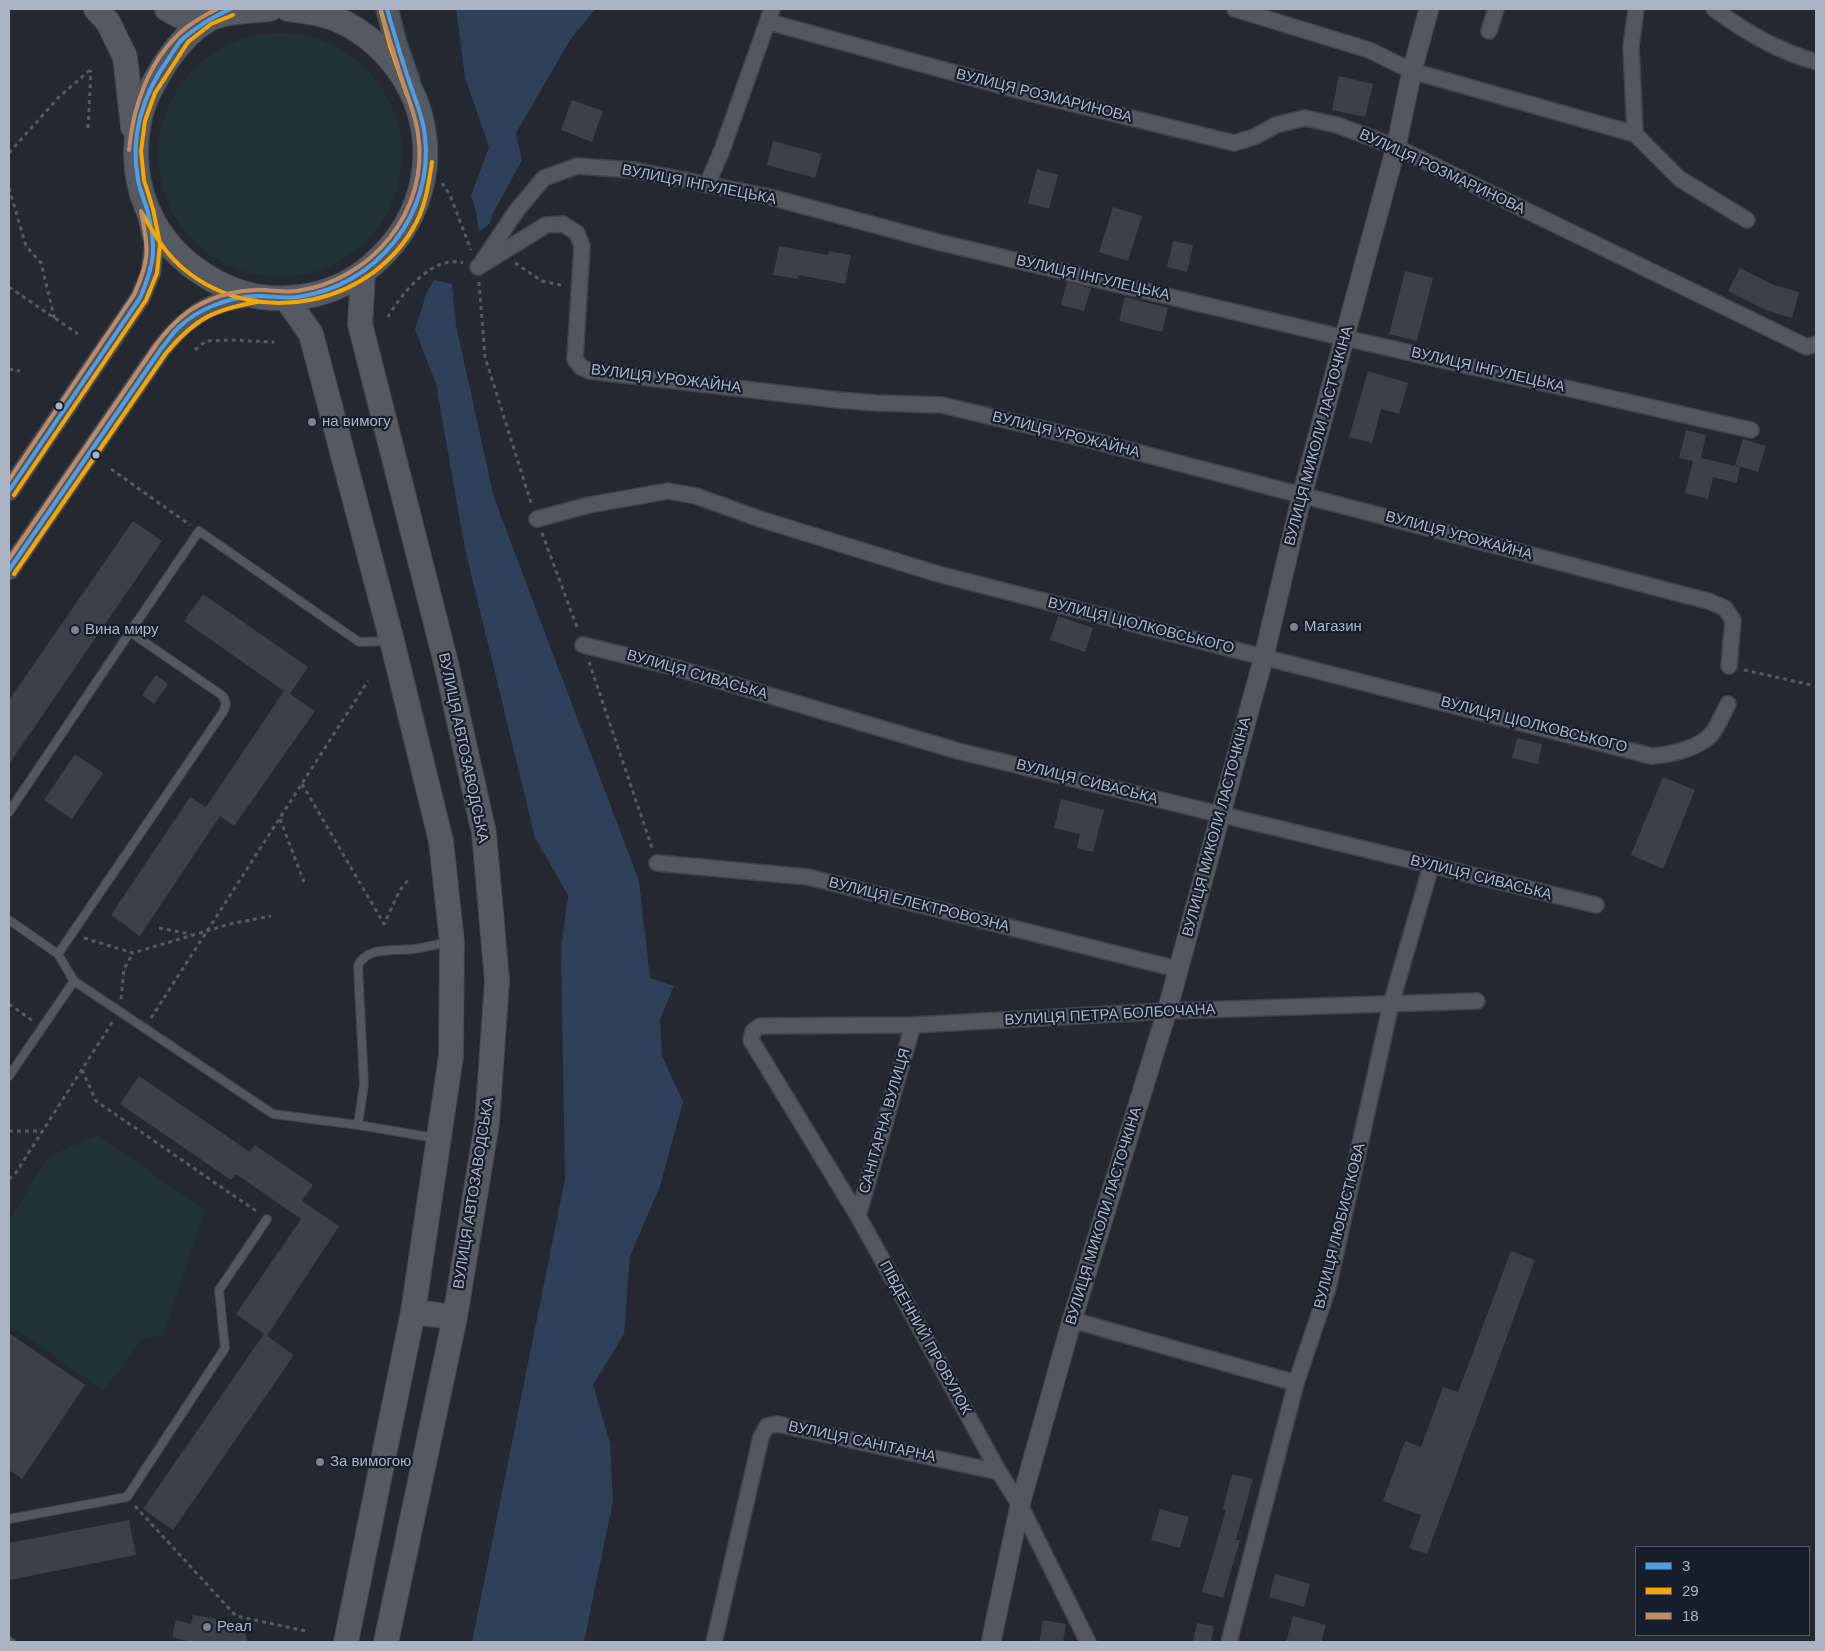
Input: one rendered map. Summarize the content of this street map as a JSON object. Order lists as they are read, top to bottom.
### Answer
{
  "streets": {
    "main road": ["ВУЛИЦЯ АВТОЗАВОДСЬКА"],
    "street": [
      "ВУЛИЦЯ РОЗМАРИНОВА",
      "ВУЛИЦЯ ІНГУЛЕЦЬКА",
      "ВУЛИЦЯ УРОЖАЙНА",
      "ВУЛИЦЯ МИКОЛИ ЛАСТОЧКІНА",
      "ВУЛИЦЯ ЦІОЛКОВСЬКОГО",
      "ВУЛИЦЯ СИВАСЬКА",
      "ВУЛИЦЯ ЕЛЕКТРОВОЗНА",
      "ВУЛИЦЯ ПЕТРА БОЛБОЧАНА",
      "САНІТАРНА ВУЛИЦЯ",
      "ВУЛИЦЯ ЛЮБИСТКОВА",
      "ПІВДЕННИЙ ПРОВУЛОК",
      "ВУЛИЦЯ САНІТАРНА"
    ]
  },
  "crossings": [
    ["ВУЛИЦЯ РОЗМАРИНОВА", "ВУЛИЦЯ МИКОЛИ ЛАСТОЧКІНА"],
    ["ВУЛИЦЯ ІНГУЛЕЦЬКА", "ВУЛИЦЯ УРОЖАЙНА"],
    ["ВУЛИЦЯ ІНГУЛЕЦЬКА", "ВУЛИЦЯ МИКОЛИ ЛАСТОЧКІНА"],
    ["ВУЛИЦЯ УРОЖАЙНА", "ВУЛИЦЯ МИКОЛИ ЛАСТОЧКІНА"],
    ["ВУЛИЦЯ МИКОЛИ ЛАСТОЧКІНА", "ВУЛИЦЯ ЦІОЛКОВСЬКОГО"],
    ["ВУЛИЦЯ МИКОЛИ ЛАСТОЧКІНА", "ВУЛИЦЯ СИВАСЬКА"],
    ["ВУЛИЦЯ МИКОЛИ ЛАСТОЧКІНА", "ВУЛИЦЯ ЕЛЕКТРОВОЗНА"],
    ["ВУЛИЦЯ МИКОЛИ ЛАСТОЧКІНА", "ВУЛИЦЯ ПЕТРА БОЛБОЧАНА"],
    ["ВУЛИЦЯ МИКОЛИ ЛАСТОЧКІНА", "ПІВДЕННИЙ ПРОВУЛОК"],
    ["ВУЛИЦЯ СИВАСЬКА", "ВУЛИЦЯ ЛЮБИСТКОВА"],
    ["ВУЛИЦЯ ПЕТРА БОЛБОЧАНА", "САНІТАРНА ВУЛИЦЯ"],
    ["ВУЛИЦЯ ПЕТРА БОЛБОЧАНА", "ВУЛИЦЯ ЛЮБИСТКОВА"],
    ["ВУЛИЦЯ ПЕТРА БОЛБОЧАНА", "ПІВДЕННИЙ ПРОВУЛОК"],
    ["САНІТАРНА ВУЛИЦЯ", "ПІВДЕННИЙ ПРОВУЛОК"],
    ["ПІВДЕННИЙ ПРОВУЛОК", "ВУЛИЦЯ САНІТАРНА"]
  ],
  "places": [
    "на вимогу",
    "Магазин",
    "Вина миру",
    "За вимогою",
    "Реал"
  ],
  "lines": ["transit line 3", "transit line 18", "transit line 29"],
  "legend": ["3", "29", "18"]
}
